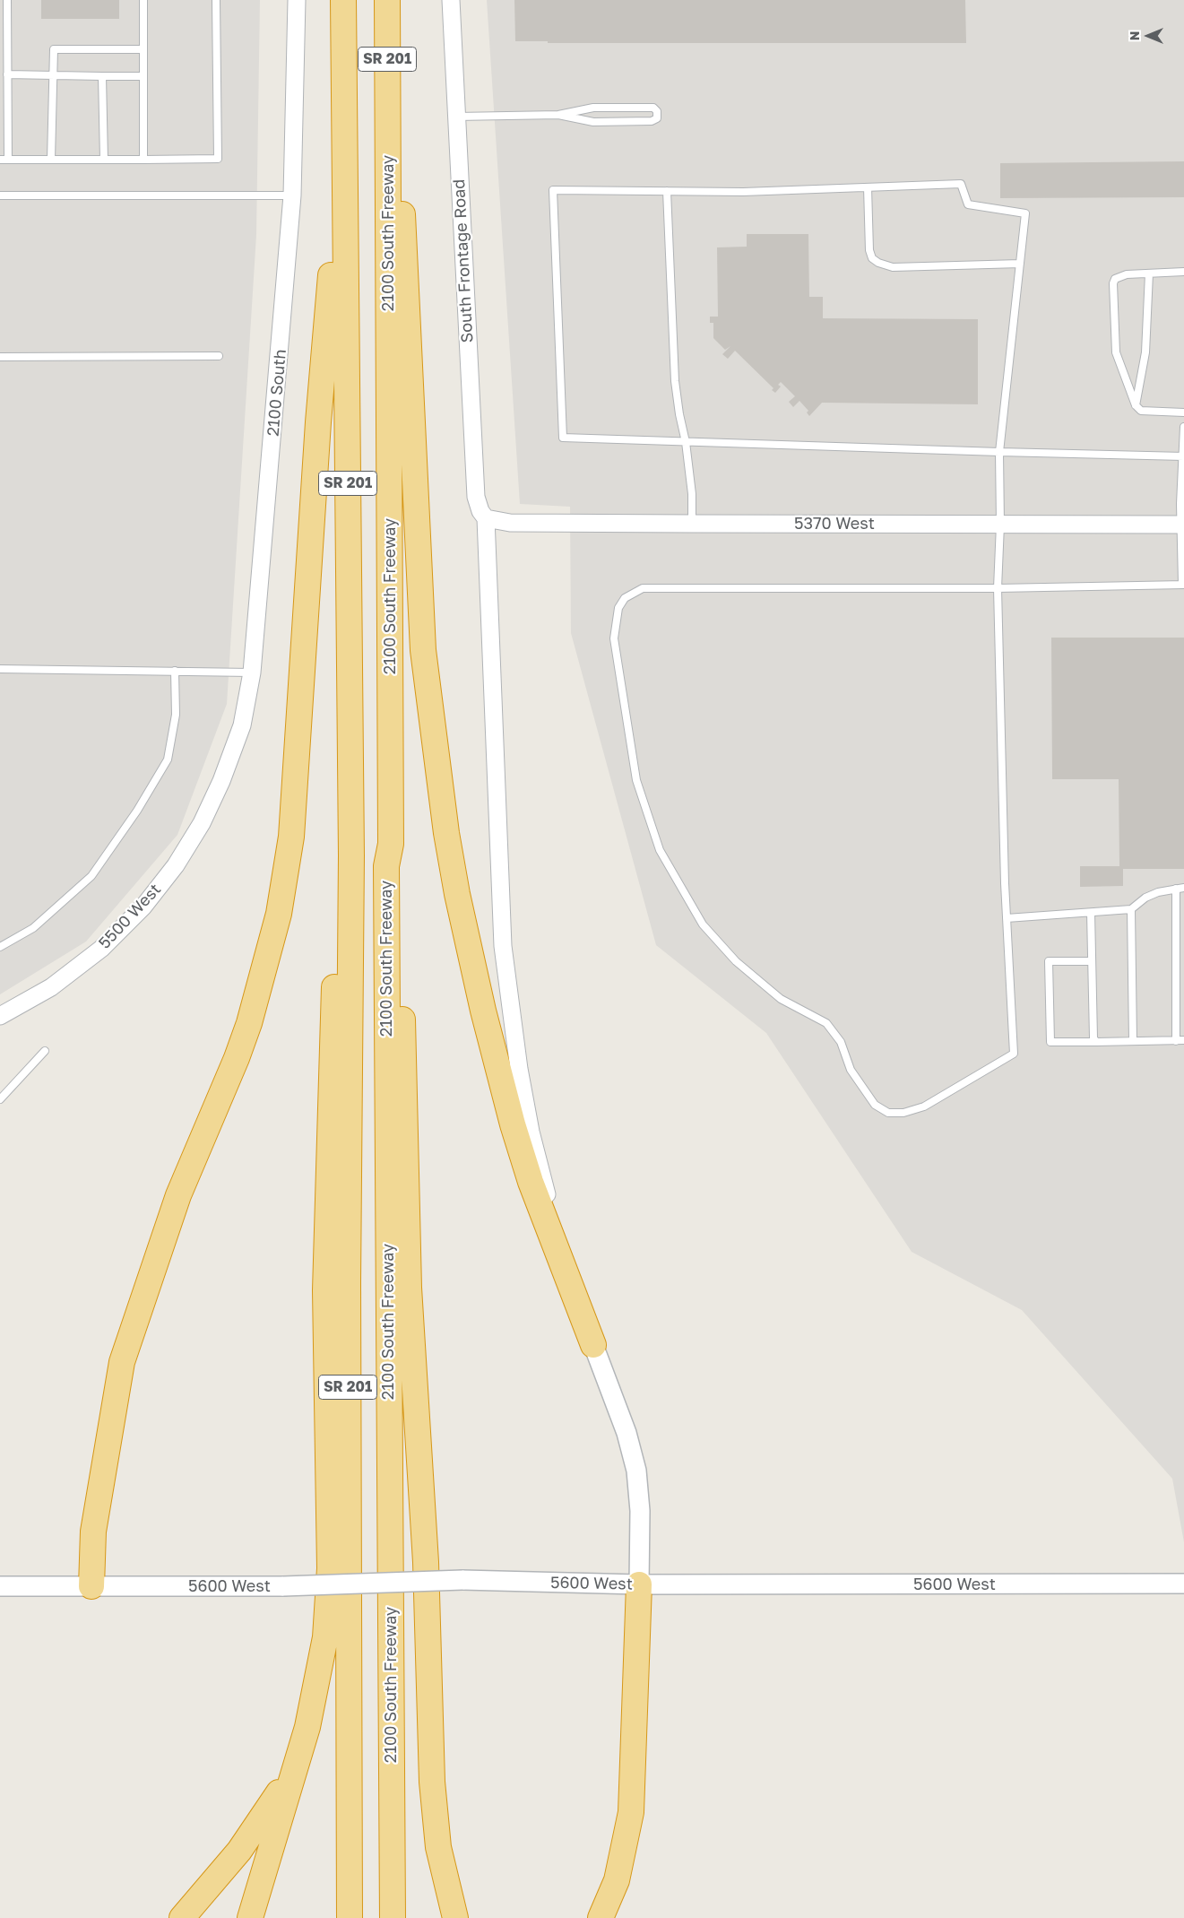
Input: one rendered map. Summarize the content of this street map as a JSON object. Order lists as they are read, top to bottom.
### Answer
{
  "streets": {
    "highway": ["SR 201", "2100 South Freeway"],
    "main road": ["5600 West"],
    "street": [
      "South Frontage Road",
      "2100 South",
      "5370 West",
      "5500 West"
    ]
  },
  "crossings": [
    ["South Frontage Road", "5370 West"],
    ["2100 South", "5500 West"]
  ],
  "north": "left"
}
